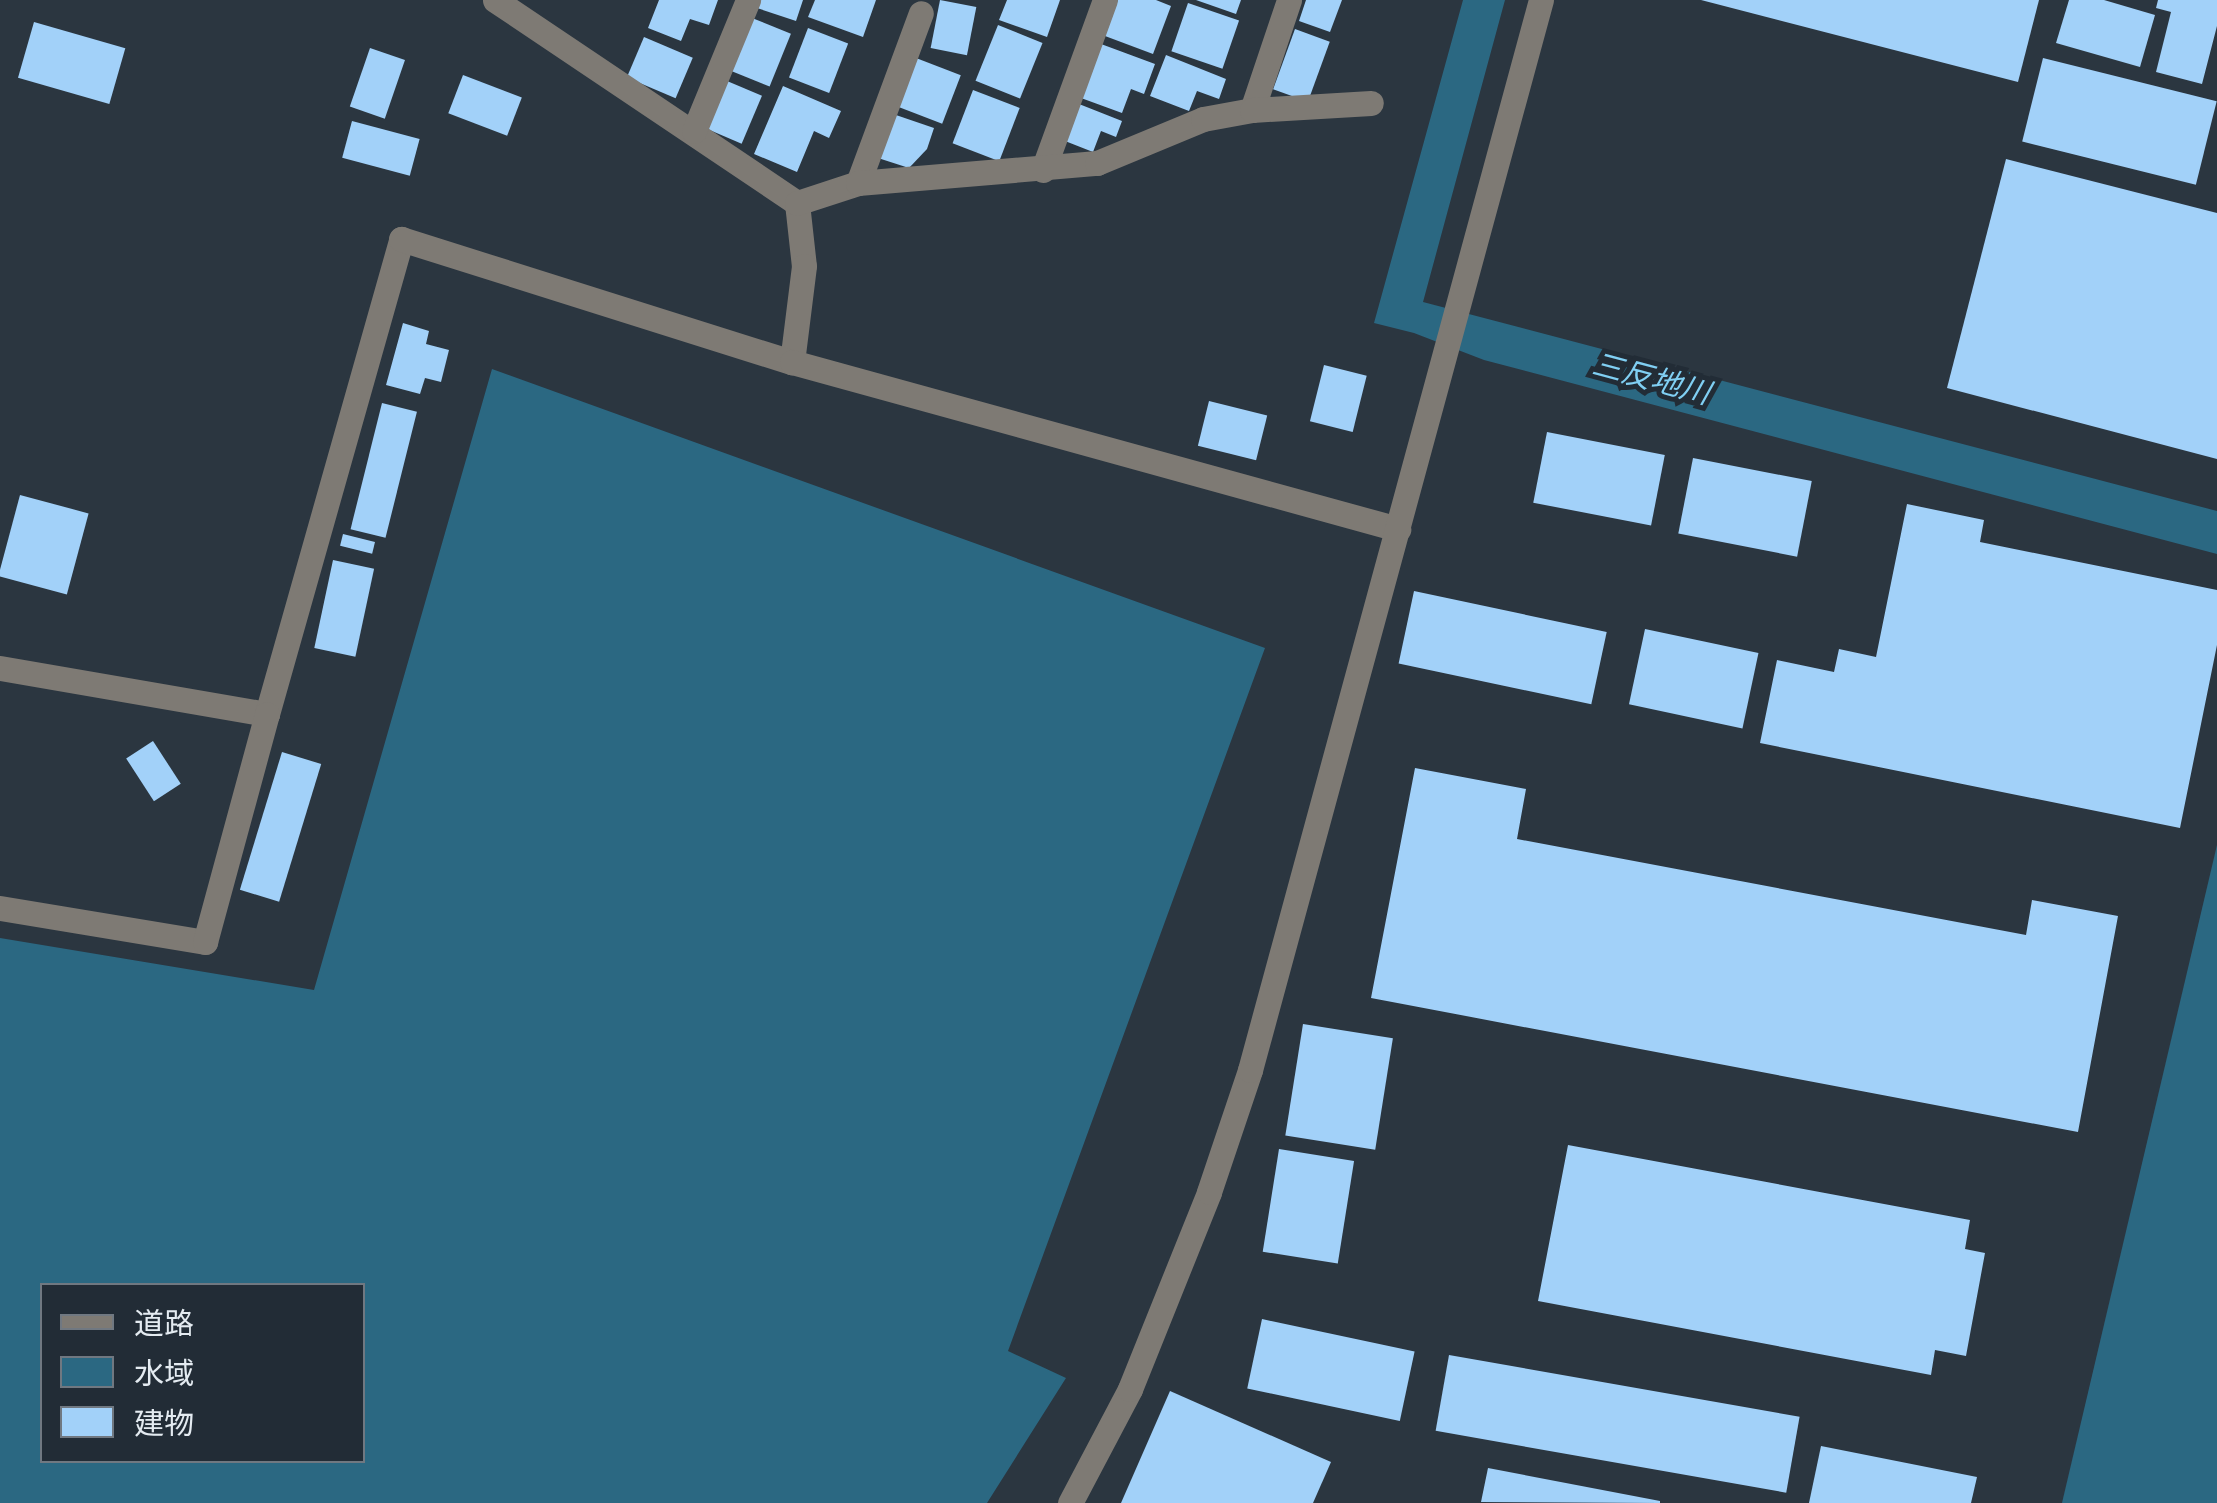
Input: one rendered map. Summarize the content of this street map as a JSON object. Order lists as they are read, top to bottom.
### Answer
{
  "water": ["三反地川"],
  "legend": ["道路", "水域", "建物"]
}
